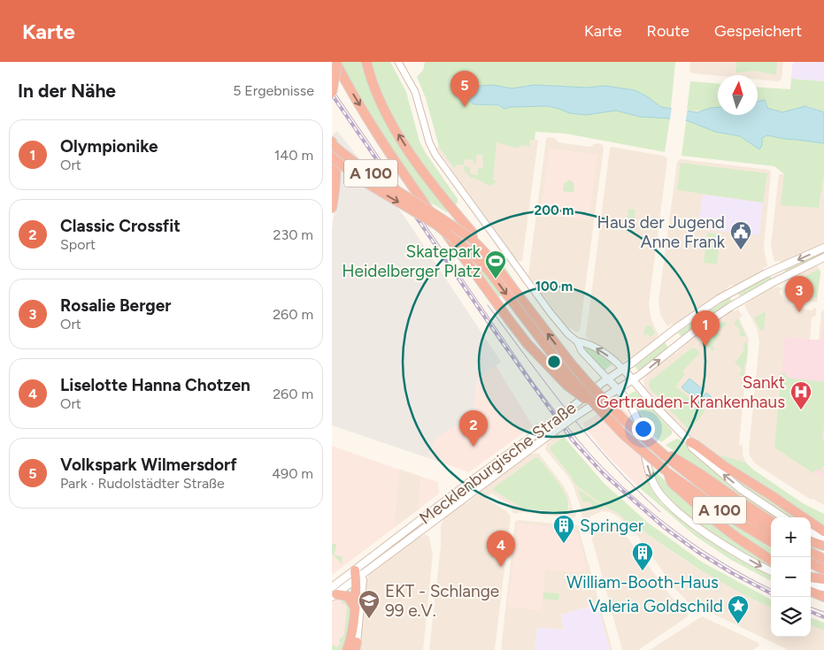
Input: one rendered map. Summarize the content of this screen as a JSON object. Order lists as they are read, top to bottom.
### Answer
{
  "streets": {
    "highway": ["A 100"],
    "main road": ["Mecklenburgische Straße"]
  },
  "places": {
    "public building": ["Haus der Jugend Anne Frank"],
    "sports": ["Skatepark Heidelberger Platz"],
    "hospital": ["Sankt Gertrauden-Krankenhaus"],
    "building": ["Springer", "William-Booth-Haus"],
    "school or university": ["EKT - Schlange 99 e.V."],
    "place": ["Valeria Goldschild"]
  },
  "north": "top",
  "page": {
    "header": "Karte",
    "nav": ["Karte", "Route", "Gespeichert"],
    "heading": ["In der Nähe", "5 Ergebnisse"],
    "pins": [
      "5",
      "3",
      "1",
      "2",
      "4"
    ],
    "list": [
      {
        "mark": "1",
        "name": "Olympionike",
        "note": "Ort",
        "value": "140 m"
      },
      {
        "mark": "2",
        "name": "Classic Crossfit",
        "note": "Sport",
        "value": "230 m"
      },
      {
        "mark": "3",
        "name": "Rosalie Berger",
        "note": "Ort",
        "value": "260 m"
      },
      {
        "mark": "4",
        "name": "Liselotte Hanna Chotzen",
        "note": "Ort",
        "value": "260 m"
      },
      {
        "mark": "5",
        "name": "Volkspark Wilmersdorf",
        "note": "Park · Rudolstädter Straße",
        "value": "490 m"
      }
    ],
    "map_buttons": ["+", "−"]
  },
  "rings": ["200 m", "100 m"]
}
